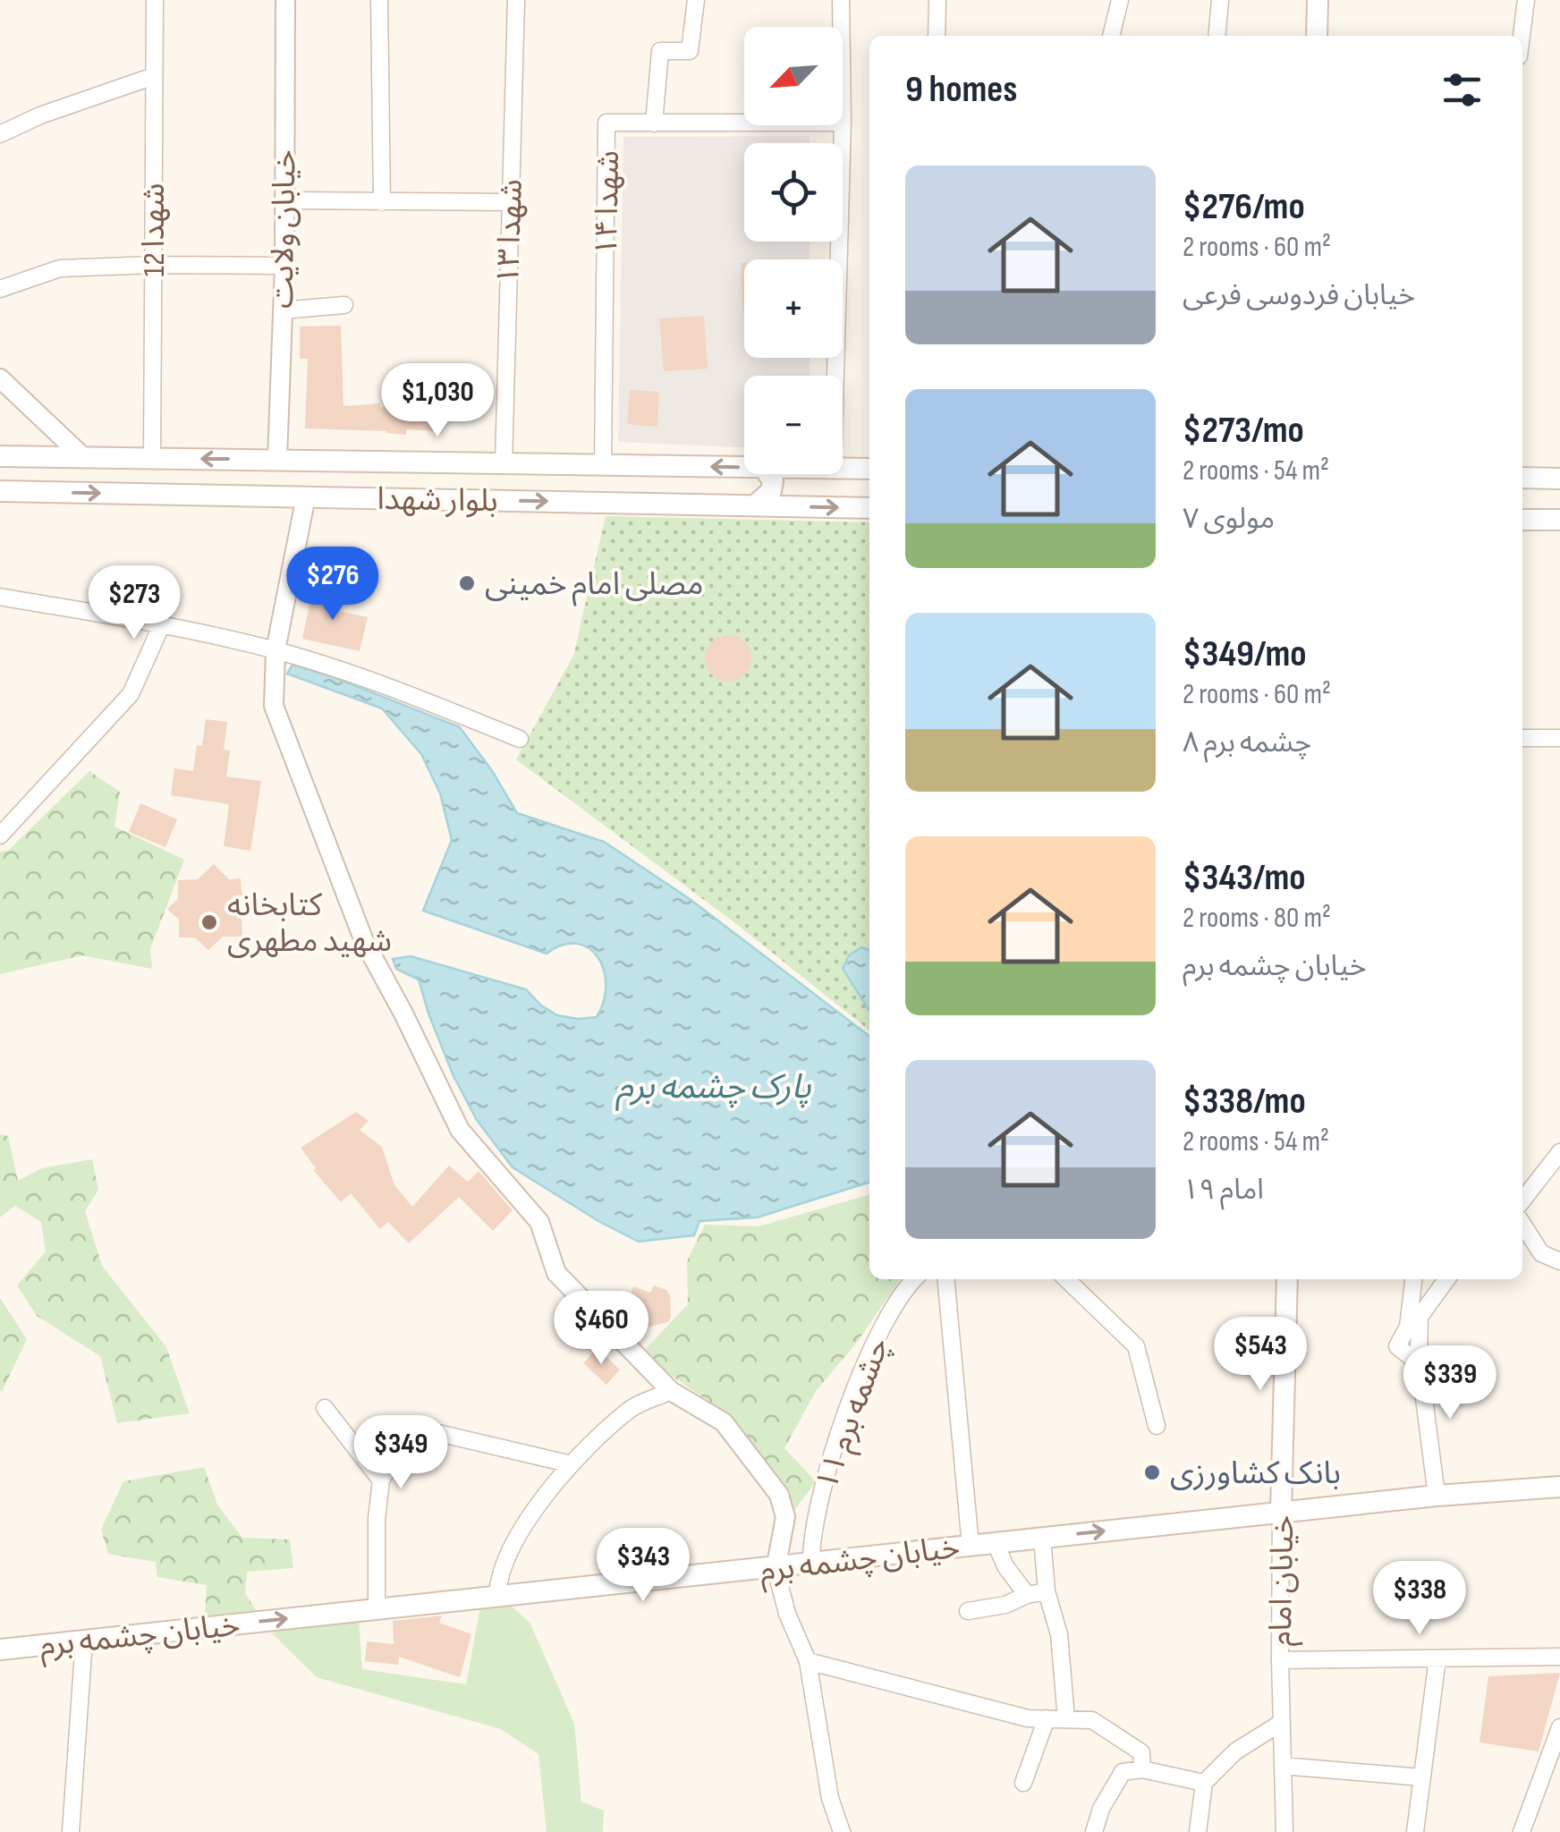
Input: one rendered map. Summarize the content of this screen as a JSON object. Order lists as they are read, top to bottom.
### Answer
{
  "streets": {
    "main road": ["بلوار شهدا", "خیابان چشمه برم", "خیابان امام"],
    "street": [
      "شهدا ۱۴",
      "خیابان ولایت",
      "شهدا 12",
      "شهدا ۱۳",
      "چشمه برم ۱۱"
    ]
  },
  "crossings": [
    ["شهدا ۱۴", "بلوار شهدا"],
    ["خیابان ولایت", "بلوار شهدا"],
    ["شهدا 12", "بلوار شهدا"],
    ["شهدا ۱۳", "بلوار شهدا"],
    ["چشمه برم ۱۱", "خیابان چشمه برم"],
    ["خیابان چشمه برم", "خیابان امام"]
  ],
  "water": ["پارک چشمه برم"],
  "places": ["مصلی امام خمینی", "کتابخانه شهید مطهری", "بانک کشاورزی"],
  "north": "bottom left",
  "page": {
    "map_buttons": ["+", "−"],
    "heading": "9 homes",
    "list": [
      {
        "name": "$276/mo",
        "note": "2 rooms · 60 m² · خیابان فردوسی فرعی"
      },
      {
        "name": "$273/mo",
        "note": "2 rooms · 54 m² · مولوی ۷"
      },
      {
        "name": "$349/mo",
        "note": "2 rooms · 60 m² · چشمه برم ۸"
      },
      {
        "name": "$343/mo",
        "note": "2 rooms · 80 m² · خیابان چشمه برم"
      },
      {
        "name": "$338/mo",
        "note": "2 rooms · 54 m² · امام ۱۹"
      }
    ],
    "price": [
      "$1,030",
      "$276",
      "$273",
      "$460",
      "$543",
      "$339",
      "$349",
      "$343",
      "$338"
    ]
  }
}
